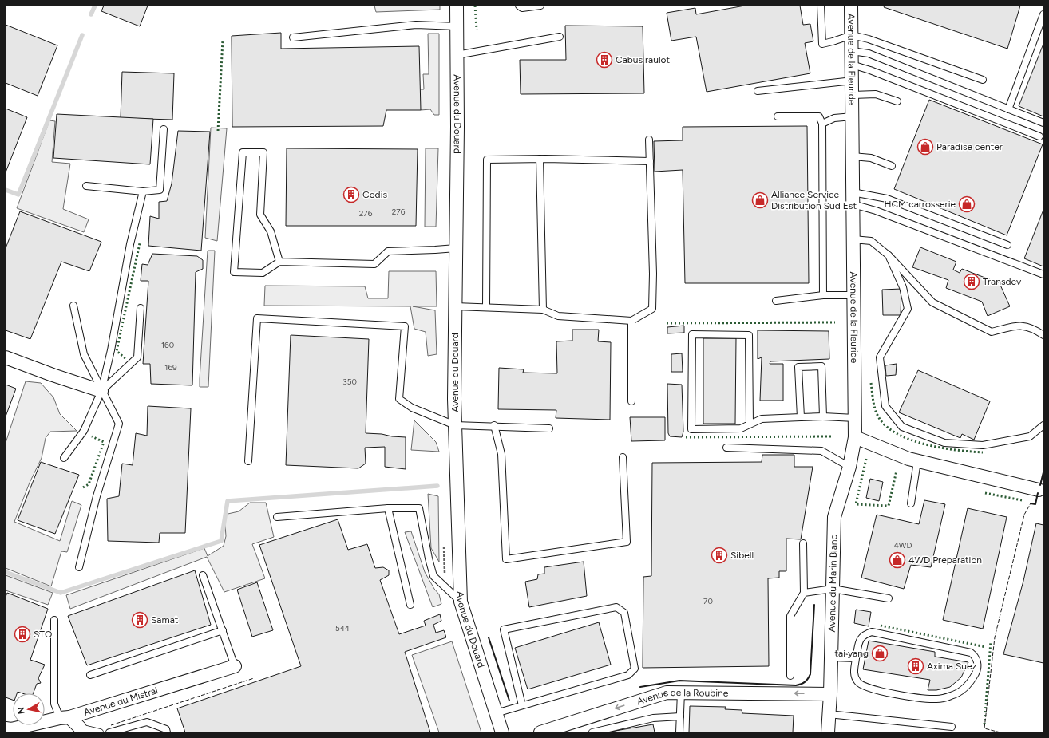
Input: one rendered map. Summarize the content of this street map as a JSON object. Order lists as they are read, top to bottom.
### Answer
{
  "streets": {
    "street": [
      "Avenue de la Fleuride",
      "Avenue du Douard",
      "Avenue du Marin Blanc",
      "Avenue de la Roubine",
      "Avenue du Mistral"
    ]
  },
  "crossings": [
    ["Avenue de la Fleuride", "Avenue du Marin Blanc"],
    ["Avenue du Marin Blanc", "Avenue de la Roubine"]
  ],
  "one_way": ["Avenue de la Roubine"],
  "places": {
    "building": [
      "Cabus raulot",
      "Codis",
      "Transdev",
      "Sibell",
      "Samat",
      "STO",
      "Axima Suez"
    ],
    "shop": [
      "Paradise center",
      "Alliance Service Distribution Sud Est",
      "HCM carrosserie",
      "4WD Preparation",
      "tai yang"
    ]
  },
  "house_numbers": [
    "276",
    "276",
    "160",
    "169",
    "350",
    "4WD",
    "70",
    "544"
  ],
  "north": "left"
}
